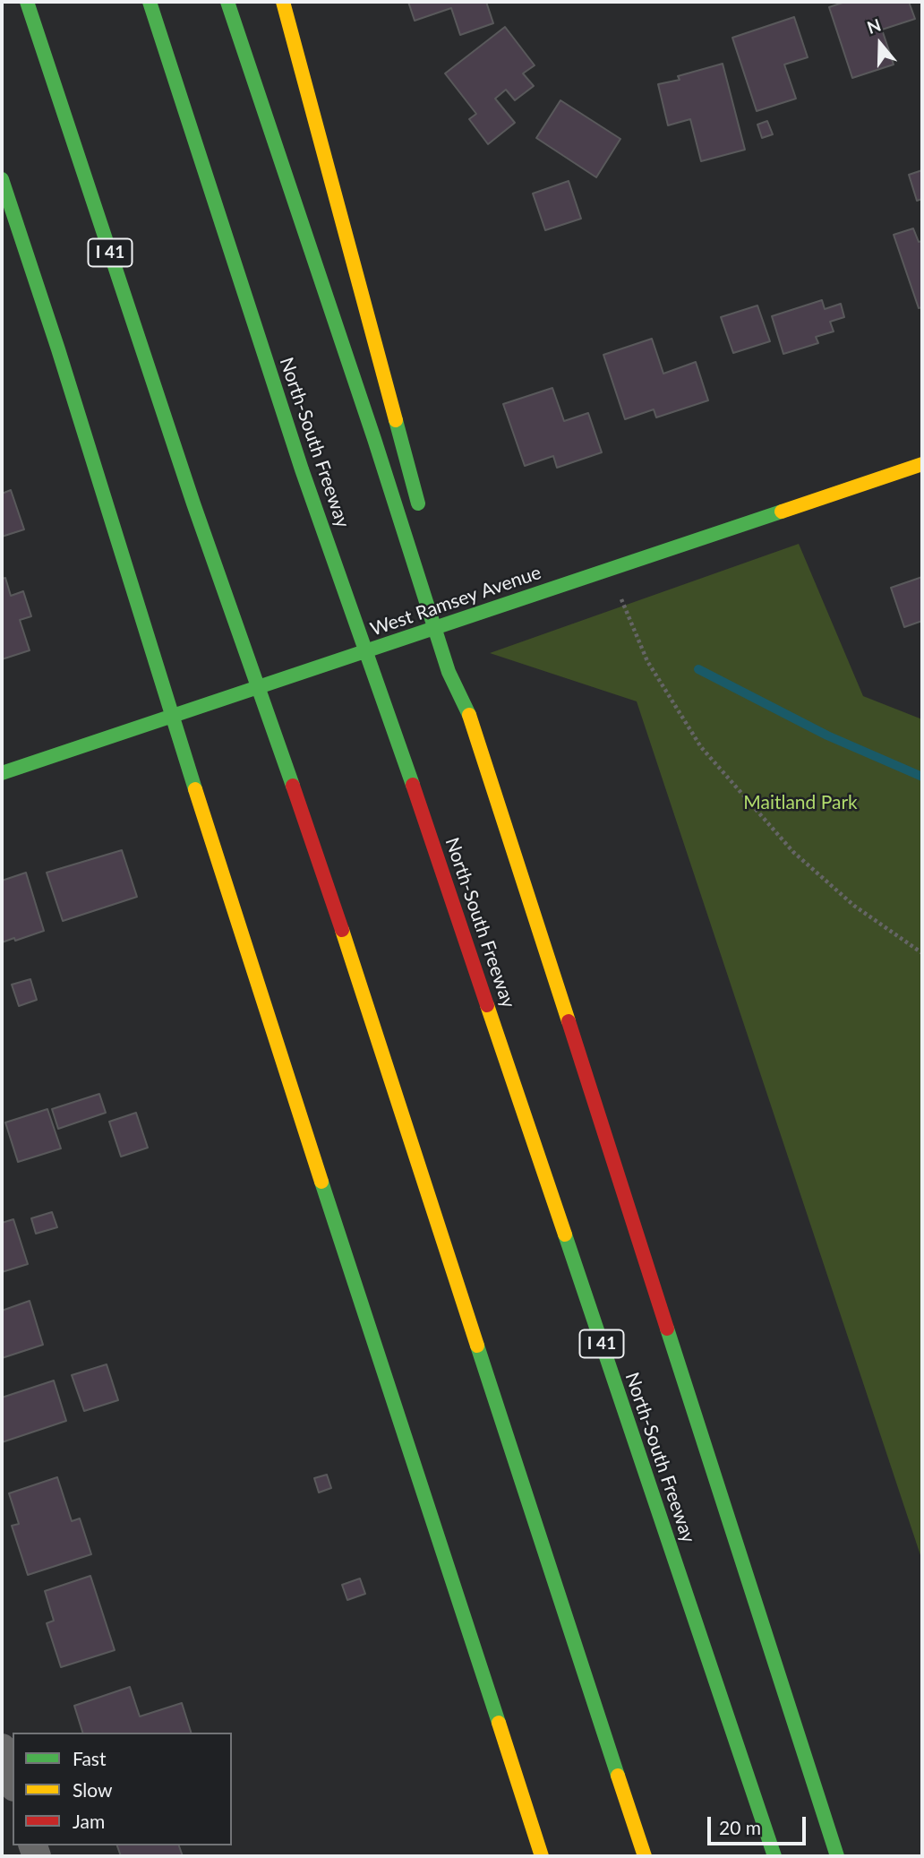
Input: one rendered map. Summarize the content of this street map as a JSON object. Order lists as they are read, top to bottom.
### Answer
{
  "streets": {
    "main road": ["I 41", "North-South Freeway", "West Ramsey Avenue"]
  },
  "parks": ["Maitland Park"],
  "legend": ["Fast", "Slow", "Jam"],
  "scale_bar": "20 m",
  "north": "top"
}
